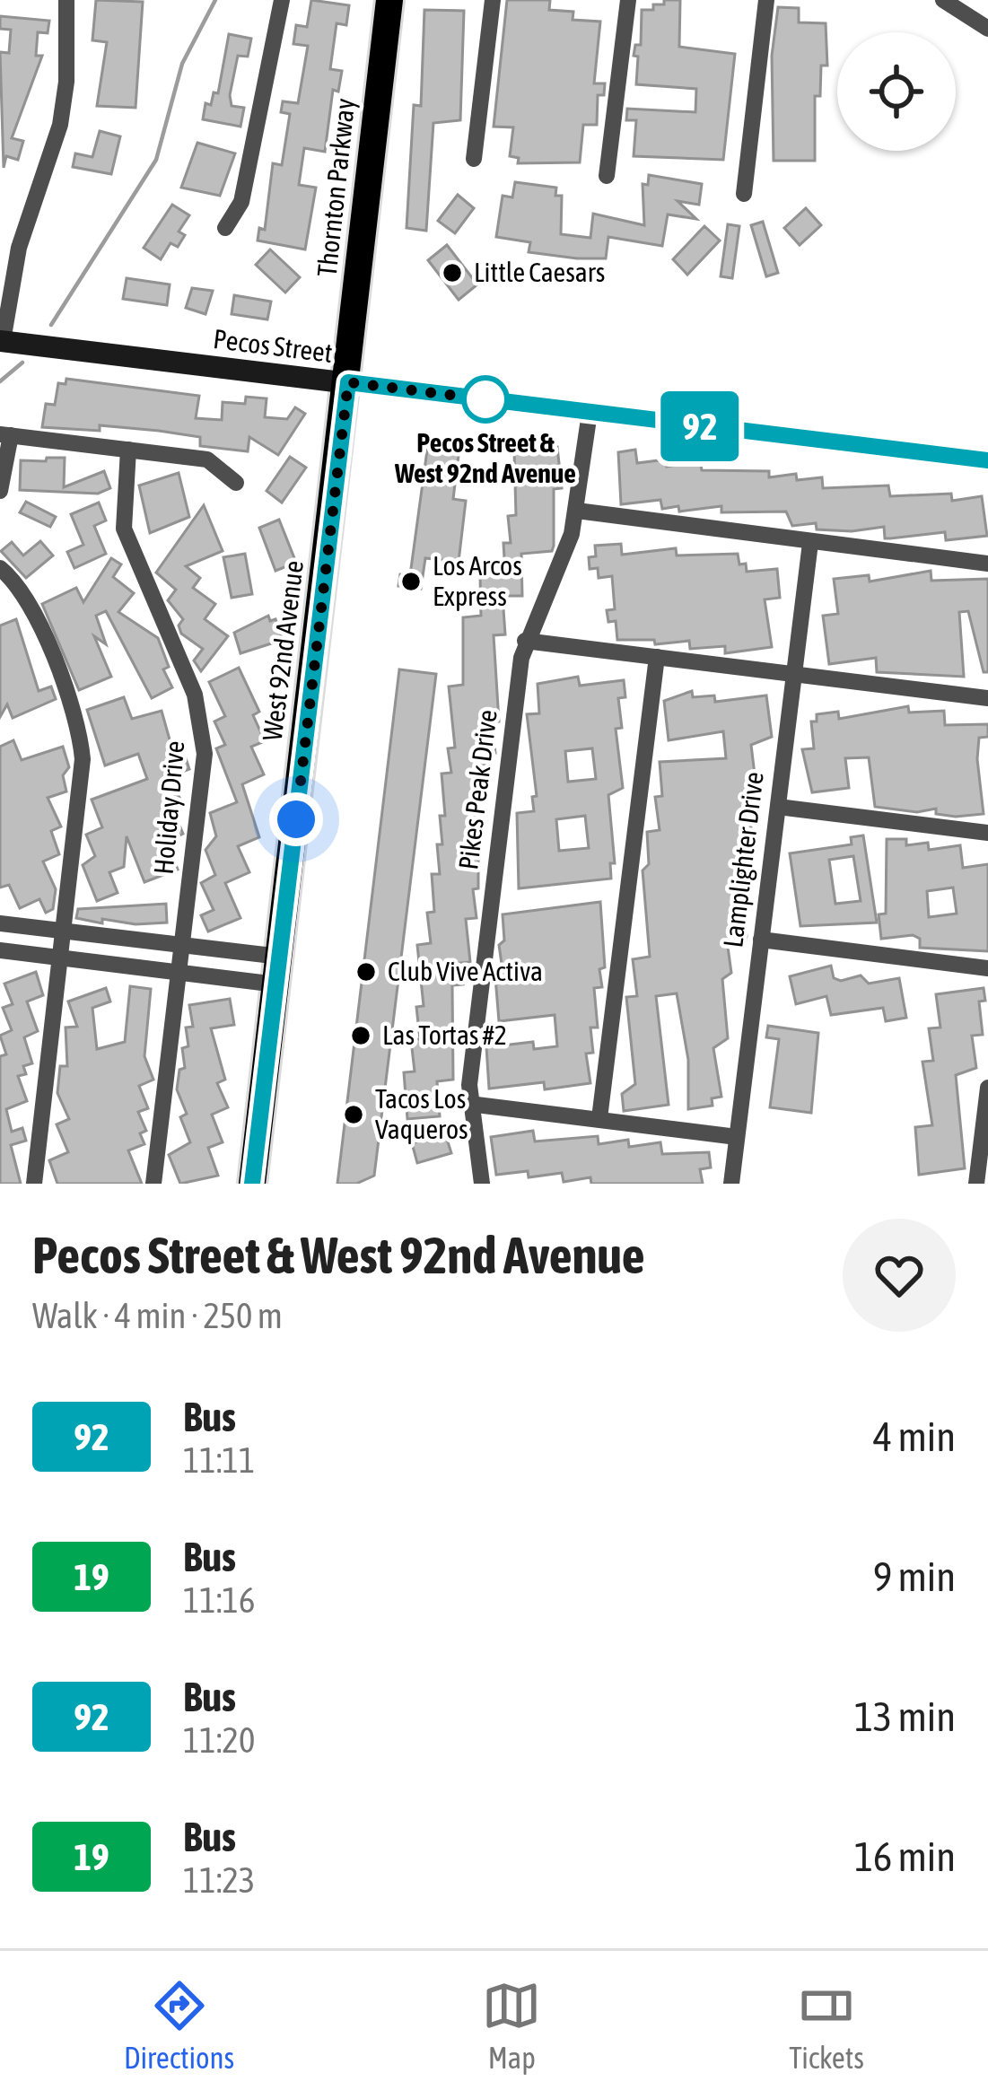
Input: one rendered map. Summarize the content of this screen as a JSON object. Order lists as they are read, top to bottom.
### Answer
{
  "streets": {
    "main road": ["Thornton Parkway", "Pecos Street", "West 92nd Avenue"],
    "street": ["Pikes Peak Drive", "Holiday Drive", "Lamplighter Drive"]
  },
  "crossings": [
    ["Thornton Parkway", "Pecos Street"],
    ["Thornton Parkway", "West 92nd Avenue"],
    ["Pecos Street", "West 92nd Avenue"],
    ["Pecos Street", "Pikes Peak Drive"]
  ],
  "places": [
    "Little Caesars",
    "Pecos Street & West 92nd Avenue",
    "Los Arcos Express",
    "Club Vive Activa",
    "Las Tortas #2",
    "Tacos Los Vaqueros"
  ],
  "lines": ["bus line 92"],
  "page": {
    "on_map": "92",
    "heading": ["Pecos Street & West 92nd Avenue", "Walk · 4 min · 250 m"],
    "list": [
      {
        "mark": "92",
        "name": "Bus",
        "note": "11:11",
        "value": "4 min"
      },
      {
        "mark": "19",
        "name": "Bus",
        "note": "11:16",
        "value": "9 min"
      },
      {
        "mark": "92",
        "name": "Bus",
        "note": "11:20",
        "value": "13 min"
      },
      {
        "mark": "19",
        "name": "Bus",
        "note": "11:23",
        "value": "16 min"
      }
    ],
    "tabs": ["Directions", "Map", "Tickets"]
  }
}
